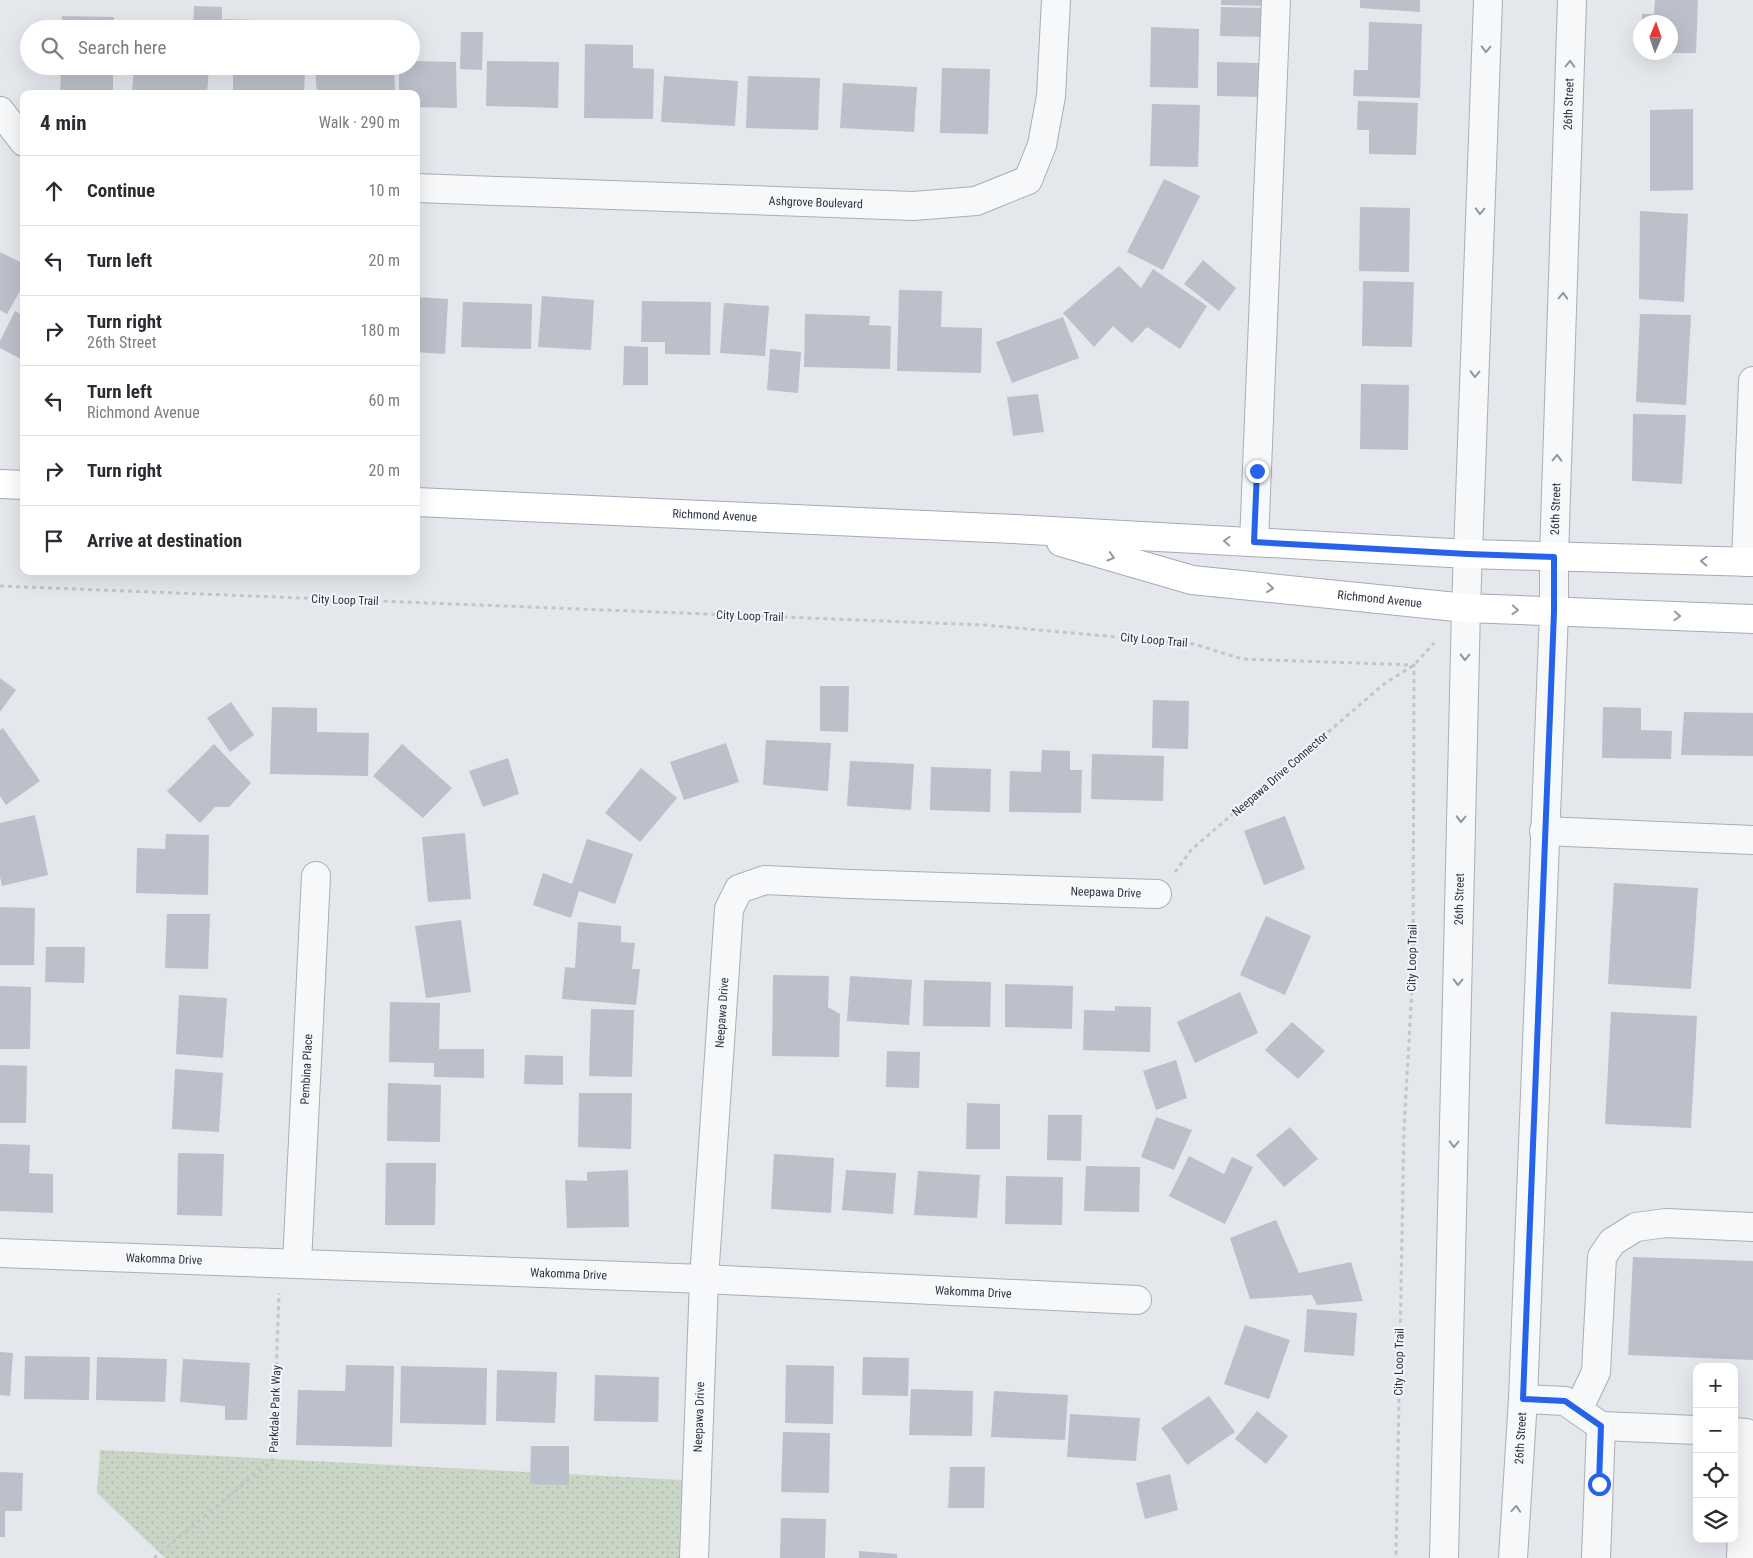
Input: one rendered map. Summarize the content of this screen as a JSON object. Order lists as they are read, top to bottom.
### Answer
{
  "streets": {
    "main road": ["Richmond Avenue"],
    "street": [
      "26th Street",
      "Ashgrove Boulevard",
      "Neepawa Drive",
      "Pembina Place",
      "Wakomma Drive"
    ],
    "path": ["City Loop Trail", "Neepawa Drive Connector", "Parkdale Park Way"]
  },
  "crossings": [
    ["26th Street", "Richmond Avenue"],
    ["City Loop Trail", "Neepawa Drive Connector"],
    ["Neepawa Drive Connector", "Neepawa Drive"],
    ["Neepawa Drive", "Wakomma Drive"],
    ["Pembina Place", "Wakomma Drive"],
    ["Pembina Place", "Parkdale Park Way"],
    ["Wakomma Drive", "Parkdale Park Way"]
  ],
  "north": "top",
  "page": {
    "search": "Search here",
    "heading": ["4 min", "Walk · 290 m"],
    "list": [
      ["Continue", "10 m"],
      ["Turn left", "20 m"],
      ["Turn right", "26th Street", "180 m"],
      ["Turn left", "Richmond Avenue", "60 m"],
      ["Turn right", "20 m"],
      "Arrive at destination"
    ],
    "map_buttons": ["+", "−"]
  }
}
